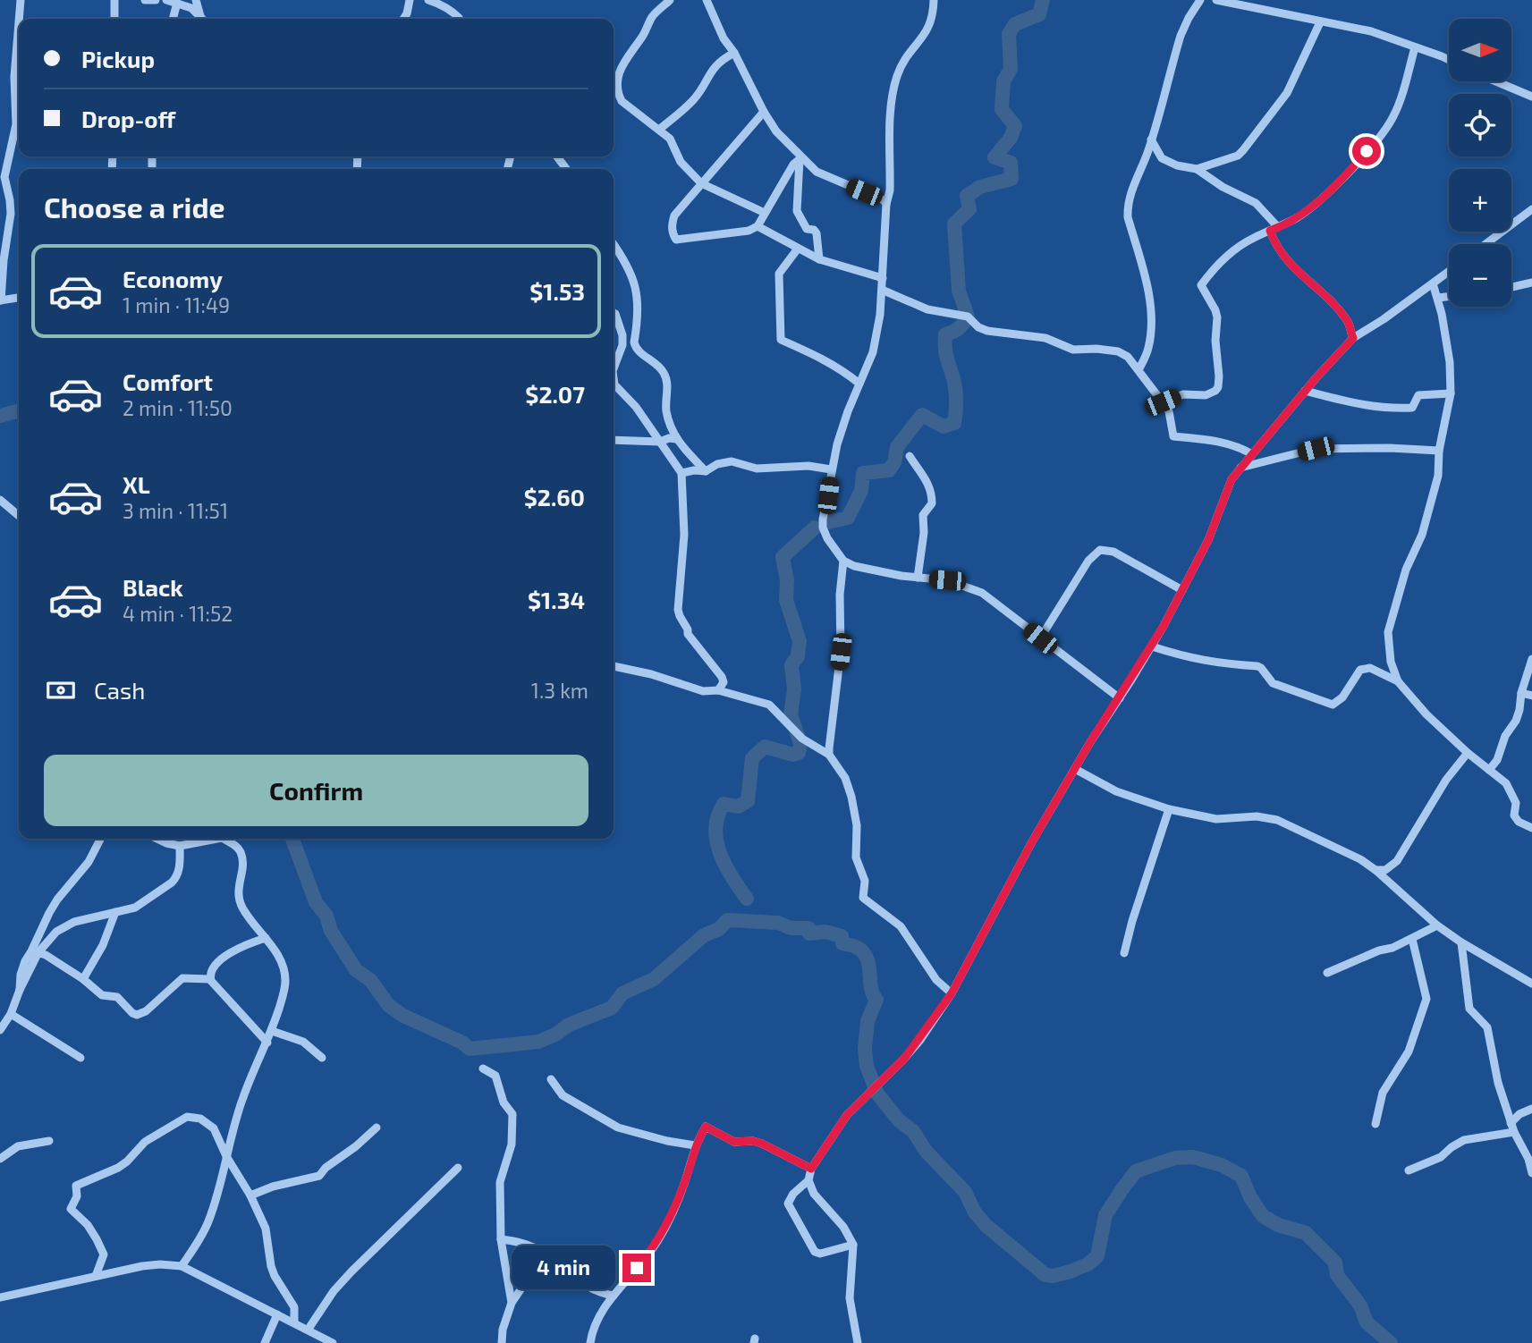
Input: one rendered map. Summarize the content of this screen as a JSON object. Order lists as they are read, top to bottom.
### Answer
{
  "north": "right",
  "page": {
    "map_buttons": ["+", "−"],
    "banner": ["Pickup", "Drop-off"],
    "heading": "Choose a ride",
    "list": [
      {
        "name": "Economy",
        "note": "1 min · 11:49",
        "value": "$1.53"
      },
      {
        "name": "Comfort",
        "note": "2 min · 11:50",
        "value": "$2.07"
      },
      {
        "name": "XL",
        "note": "3 min · 11:51",
        "value": "$2.60"
      },
      {
        "name": "Black",
        "note": "4 min · 11:52",
        "value": "$1.34"
      }
    ],
    "pay": ["Cash", "1.3 km"],
    "buttons": "Confirm",
    "bubble": "4 min"
  }
}
